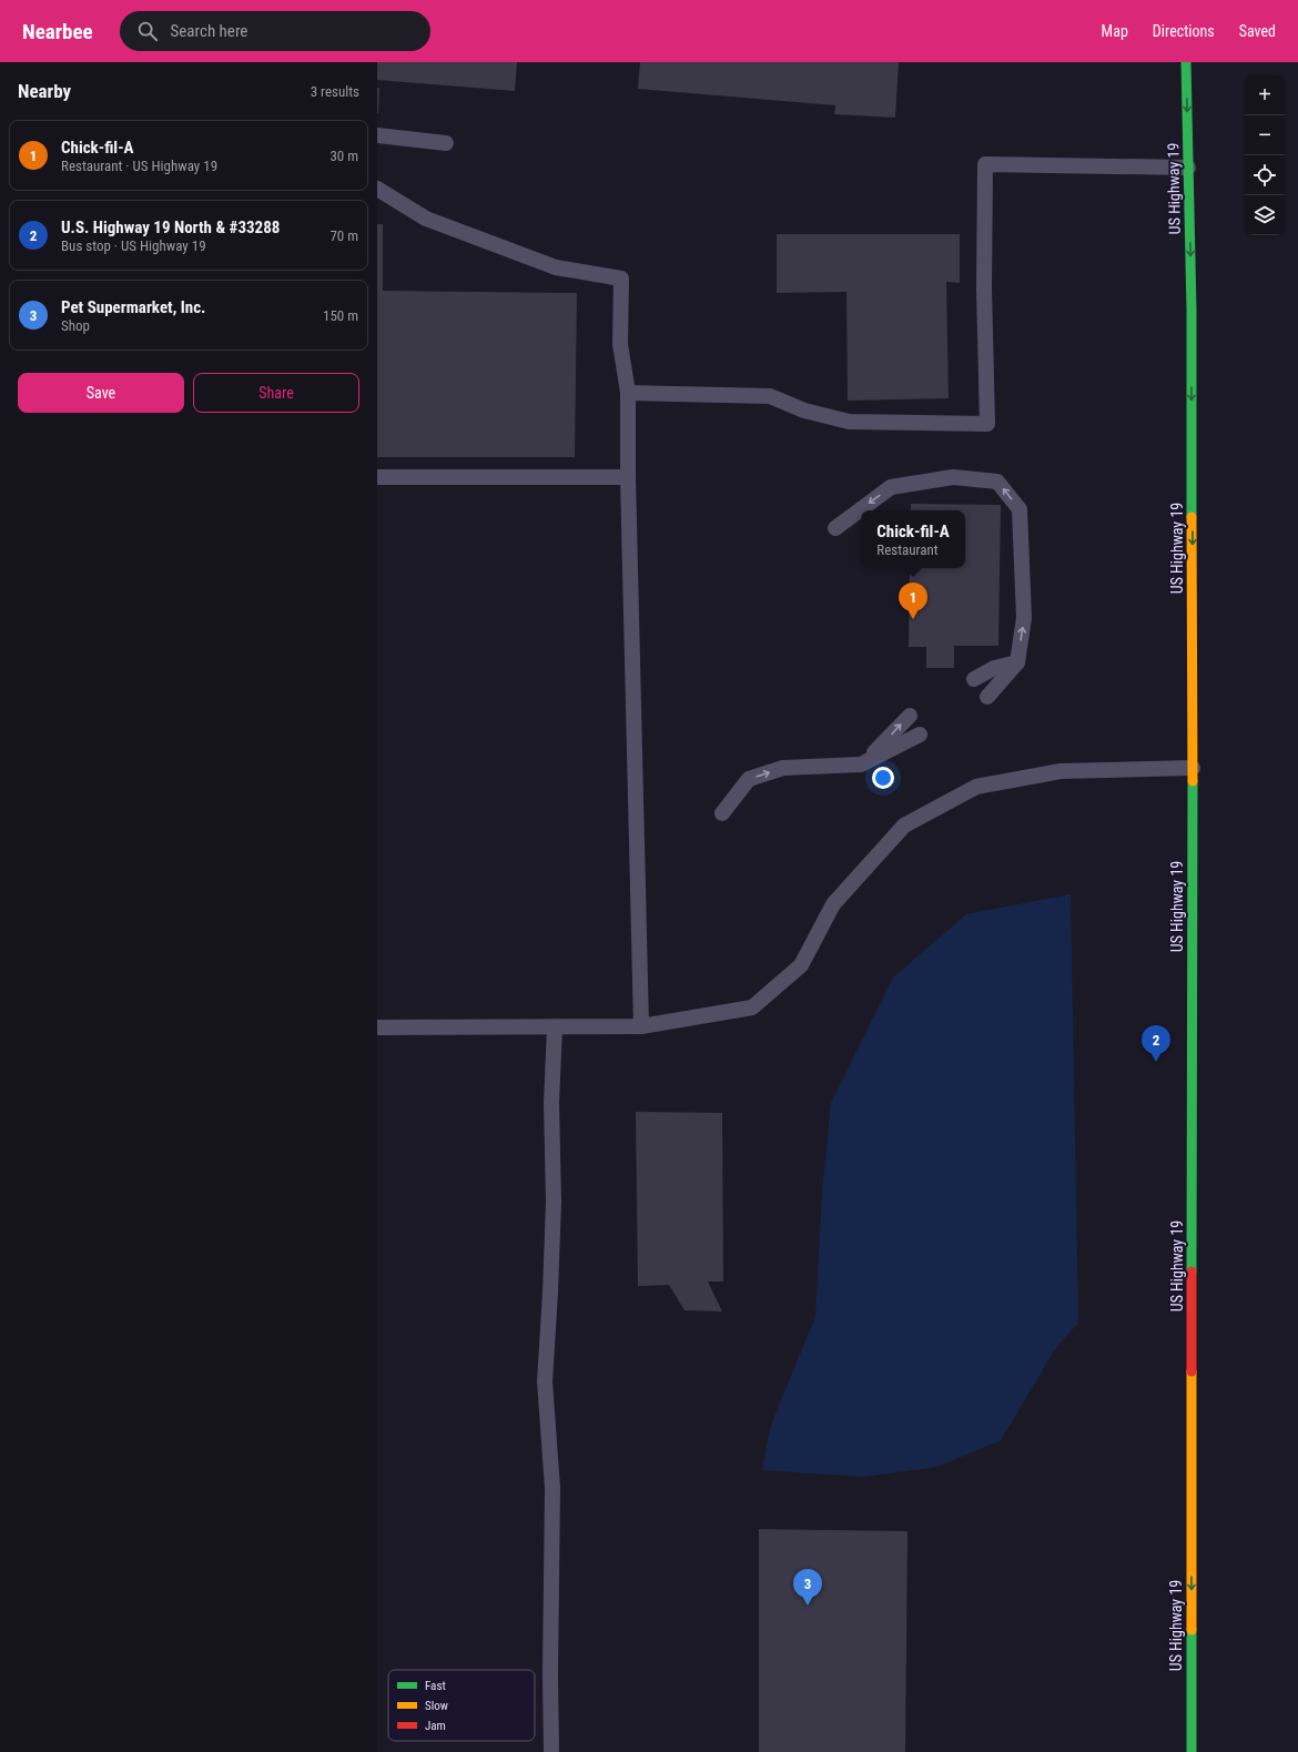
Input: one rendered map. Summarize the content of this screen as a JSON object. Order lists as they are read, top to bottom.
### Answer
{
  "streets": {
    "highway": ["US Highway 19"]
  },
  "one_way": ["US Highway 19"],
  "legend": ["Fast", "Slow", "Jam"],
  "page": {
    "header": "Nearbee",
    "search": "Search here",
    "nav": ["Map", "Directions", "Saved"],
    "heading": ["Nearby", "3 results"],
    "map_buttons": ["+", "−"],
    "list": [
      {
        "mark": "1",
        "name": "Chick-fil-A",
        "note": "Restaurant · US Highway 19",
        "value": "30 m"
      },
      {
        "mark": "2",
        "name": "U.S. Highway 19 North & #33288",
        "note": "Bus stop · US Highway 19",
        "value": "70 m"
      },
      {
        "mark": "3",
        "name": "Pet Supermarket, Inc.",
        "note": "Shop",
        "value": "150 m"
      }
    ],
    "buttons": ["Save", "Share"],
    "popup": ["Chick-fil-A", "Restaurant"],
    "pins": ["1", "2", "3"]
  }
}
